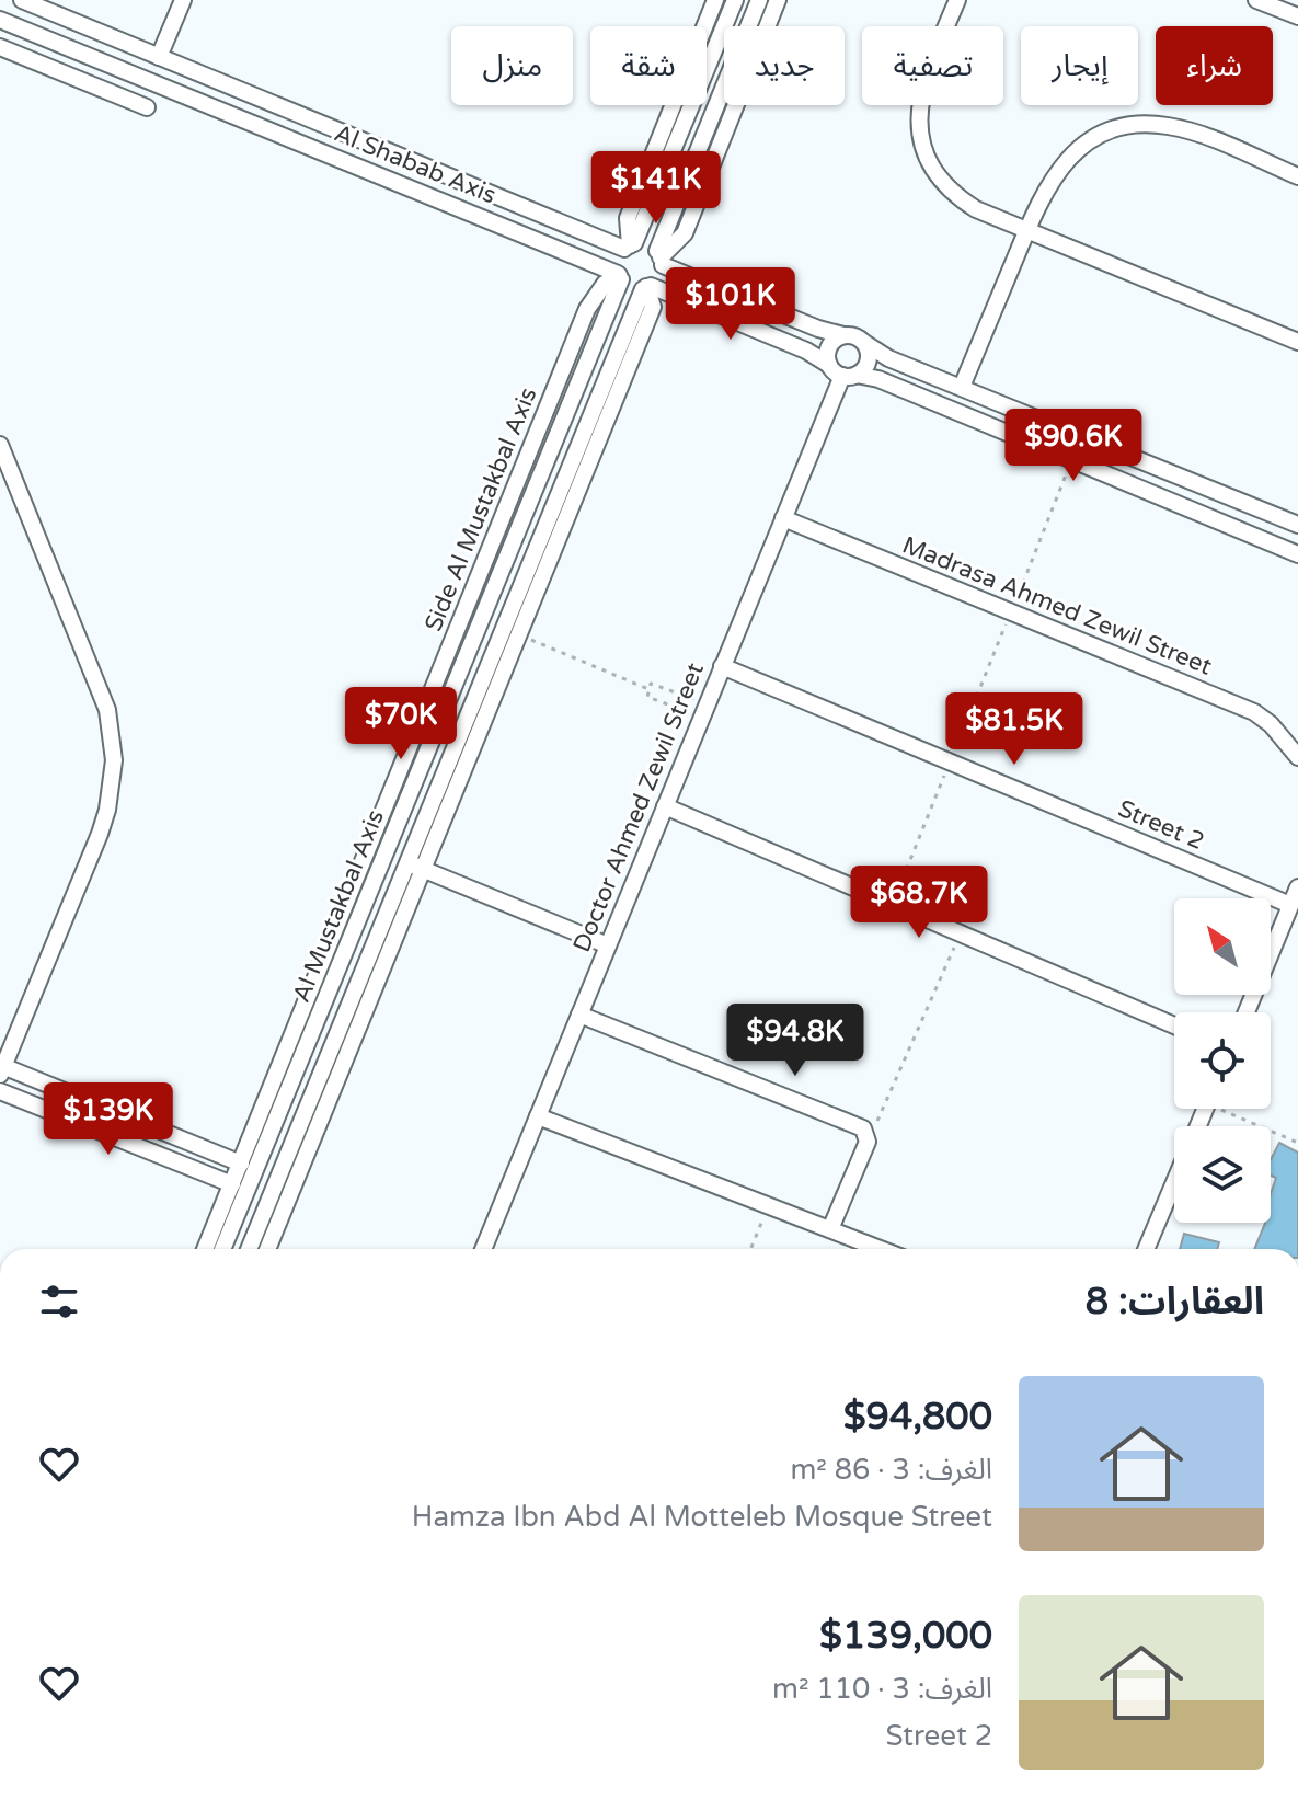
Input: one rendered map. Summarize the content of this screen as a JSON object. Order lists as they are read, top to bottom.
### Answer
{
  "streets": {
    "street": [
      "Al Shabab Axis",
      "Side Al Mustakbal Axis",
      "Madrasa Ahmed Zewil Street",
      "Doctor Ahmed Zewil Street",
      "Street 2",
      "Al Mustakbal Axis"
    ]
  },
  "crossings": [
    ["Al Shabab Axis", "Side Al Mustakbal Axis"],
    ["Al Shabab Axis", "Al Mustakbal Axis"],
    ["Side Al Mustakbal Axis", "Al Mustakbal Axis"],
    ["Madrasa Ahmed Zewil Street", "Doctor Ahmed Zewil Street"],
    ["Doctor Ahmed Zewil Street", "Street 2"]
  ],
  "north": "top left",
  "page": {
    "chip": [
      "شراء",
      "إيجار",
      "تصفية",
      "جديد",
      "شقة",
      "منزل"
    ],
    "price": [
      "$141K",
      "$101K",
      "$90.6K",
      "$70K",
      "$81.5K",
      "$68.7K",
      "$94.8K",
      "$139K"
    ],
    "heading": "العقارات: 8",
    "list": [
      {
        "name": "$94,800",
        "note": "الغرف: 3 · 86 m² · Hamza Ibn Abd Al Motteleb Mosque Street"
      },
      {
        "name": "$139,000",
        "note": "الغرف: 3 · 110 m² · Street 2"
      }
    ]
  }
}
